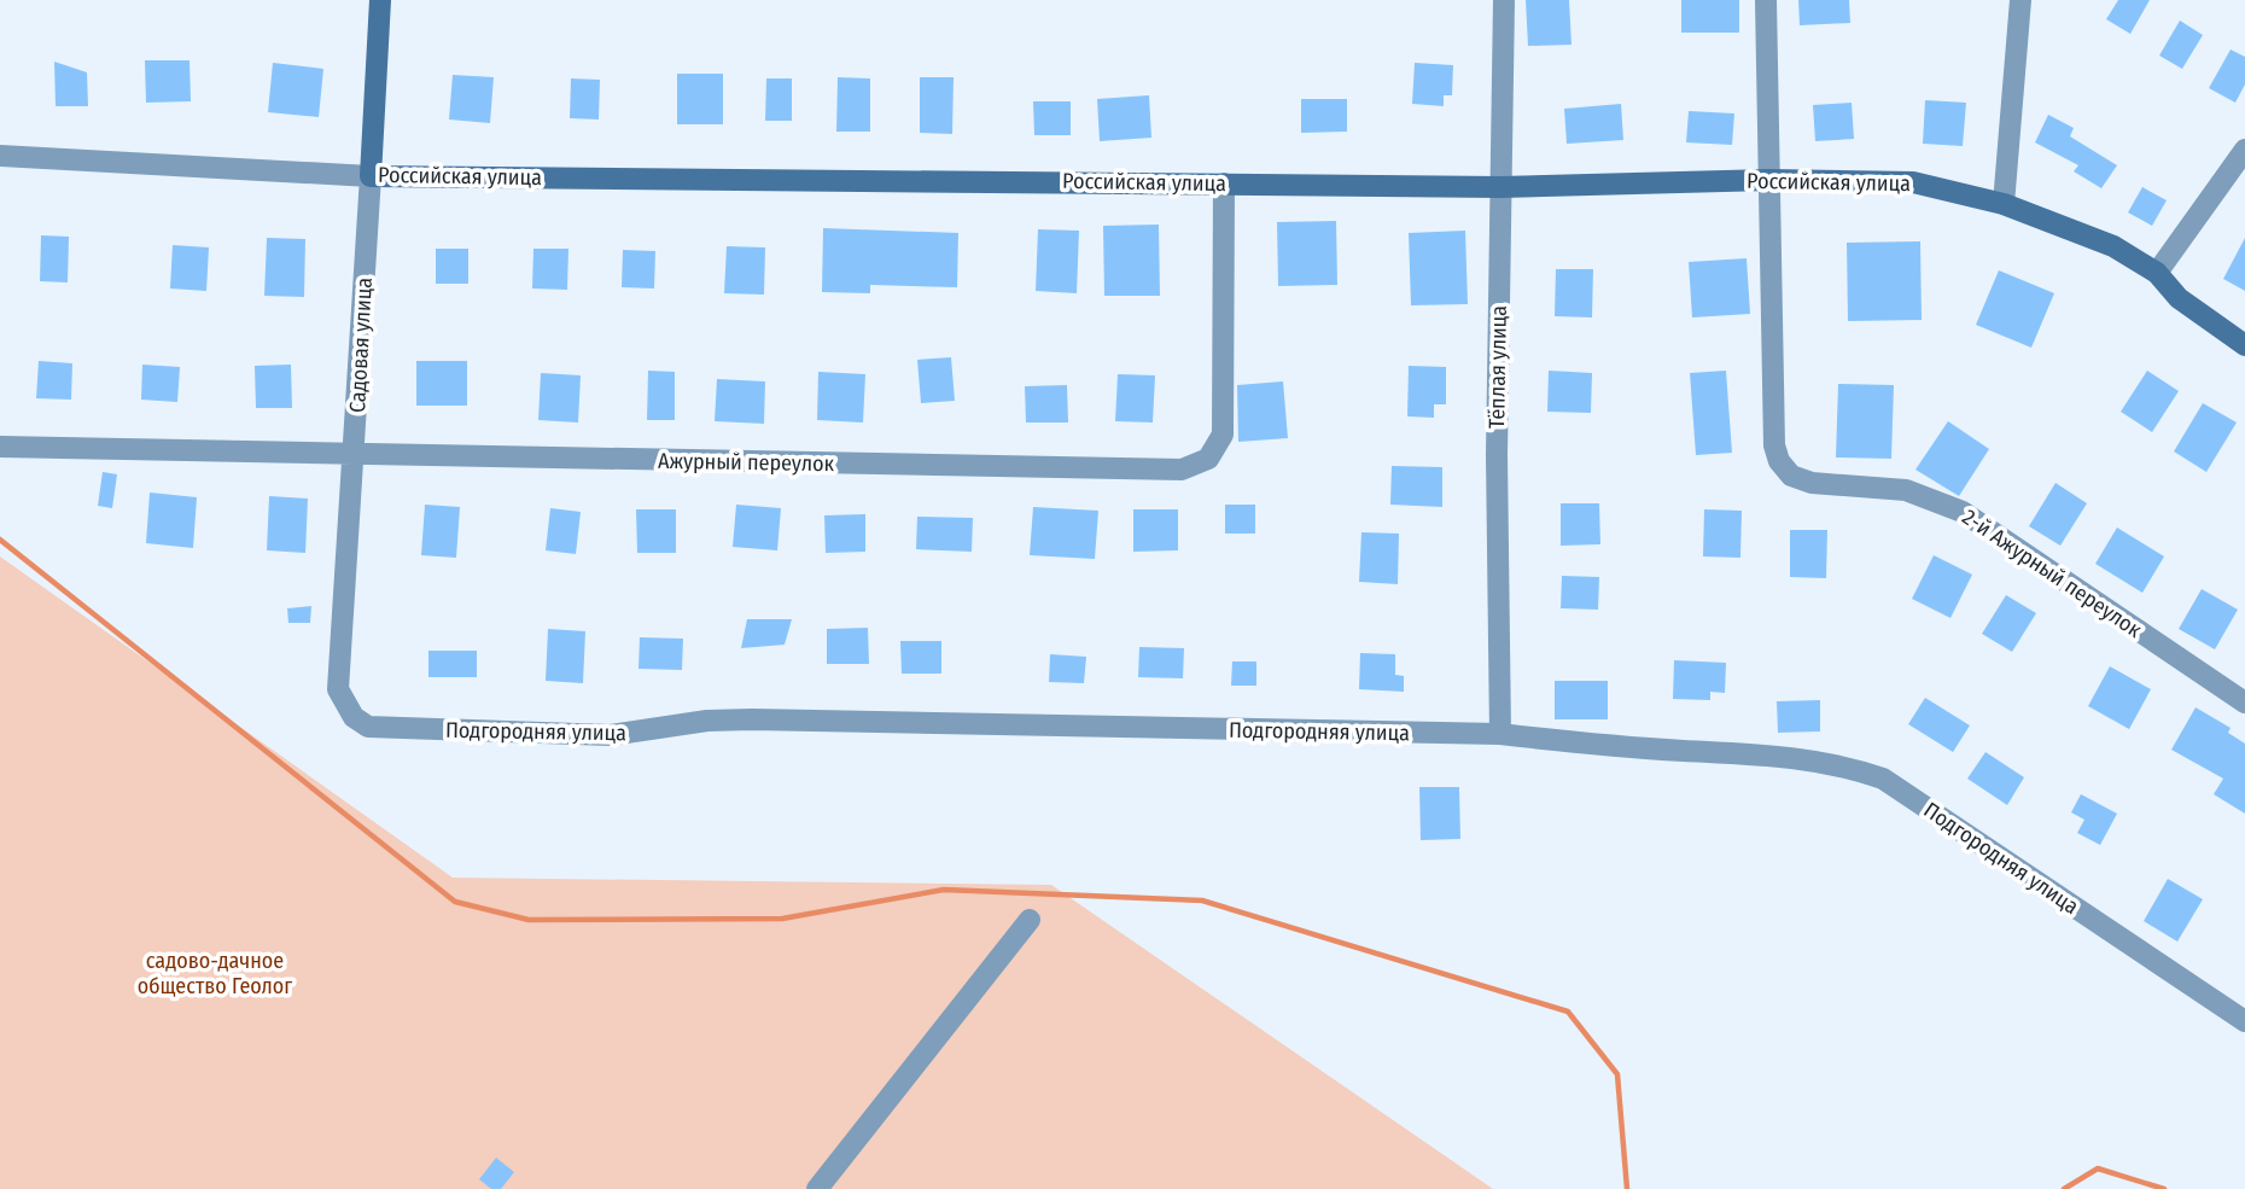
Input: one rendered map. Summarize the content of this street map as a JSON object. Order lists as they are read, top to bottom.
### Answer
{
  "streets": {
    "street": [
      "Российская улица",
      "Садовая улица",
      "Тёплая улица",
      "Ажурный переулок",
      "2-й Ажурный переулок",
      "Подгородняя улица"
    ]
  },
  "crossings": [
    ["Российская улица", "Садовая улица"],
    ["Российская улица", "Тёплая улица"],
    ["Российская улица", "Ажурный переулок"],
    ["Российская улица", "2-й Ажурный переулок"],
    ["Садовая улица", "Ажурный переулок"],
    ["Садовая улица", "Подгородняя улица"],
    ["Тёплая улица", "Подгородняя улица"]
  ],
  "parks": ["садово-дачное общество Геолог"]
}
